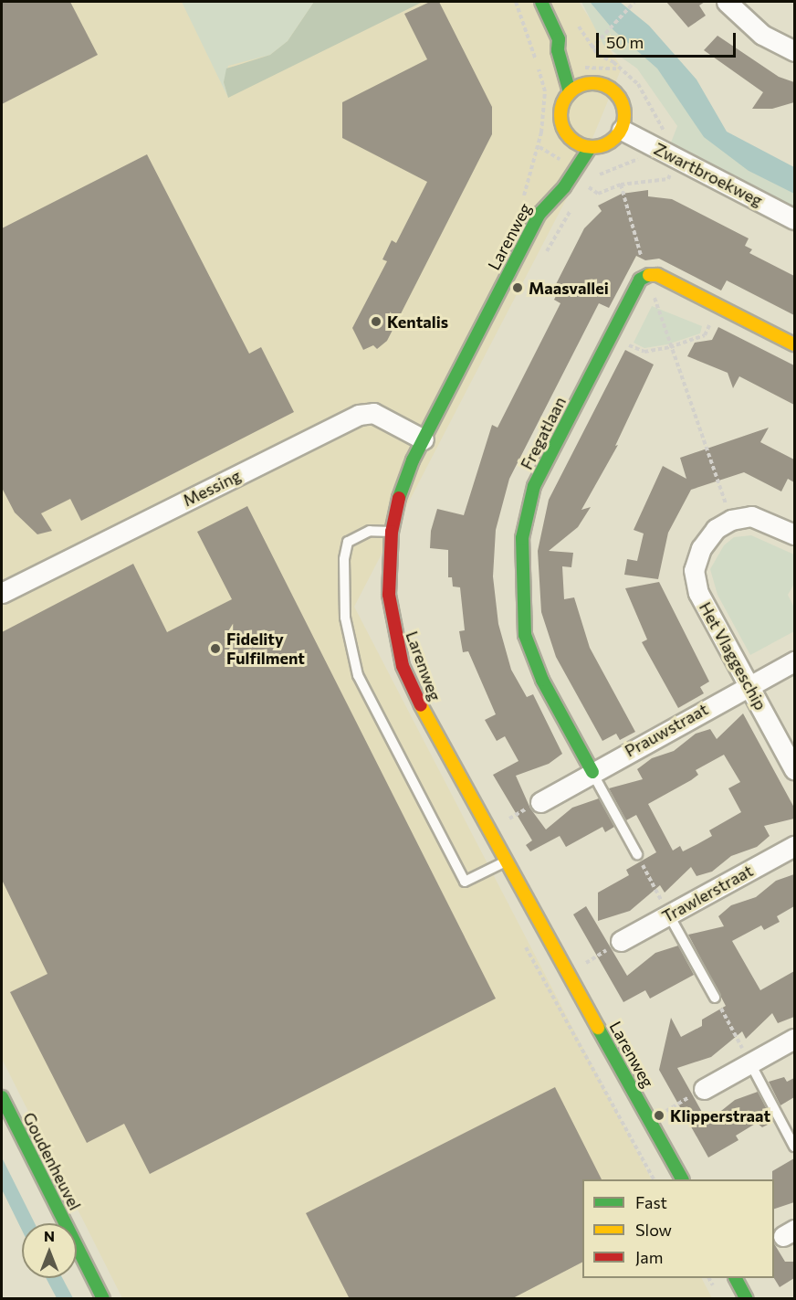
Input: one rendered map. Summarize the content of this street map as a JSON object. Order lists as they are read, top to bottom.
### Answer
{
  "streets": {
    "street": [
      "Zwartbroekweg",
      "Larenweg",
      "Fregatlaan",
      "Messing",
      "Het Vlaggeschip",
      "Prauwstraat",
      "Trawlerstraat",
      "Goudenheuvel"
    ]
  },
  "crossings": [
    ["Zwartbroekweg", "Larenweg"],
    ["Larenweg", "Messing"],
    ["Fregatlaan", "Prauwstraat"],
    ["Het Vlaggeschip", "Prauwstraat"]
  ],
  "places": [
    "Maasvallei",
    "Kentalis",
    "Fidelity Fulfilment",
    "Klipperstraat"
  ],
  "legend": ["Fast", "Slow", "Jam"],
  "scale_bar": "50 m",
  "north": "top"
}
